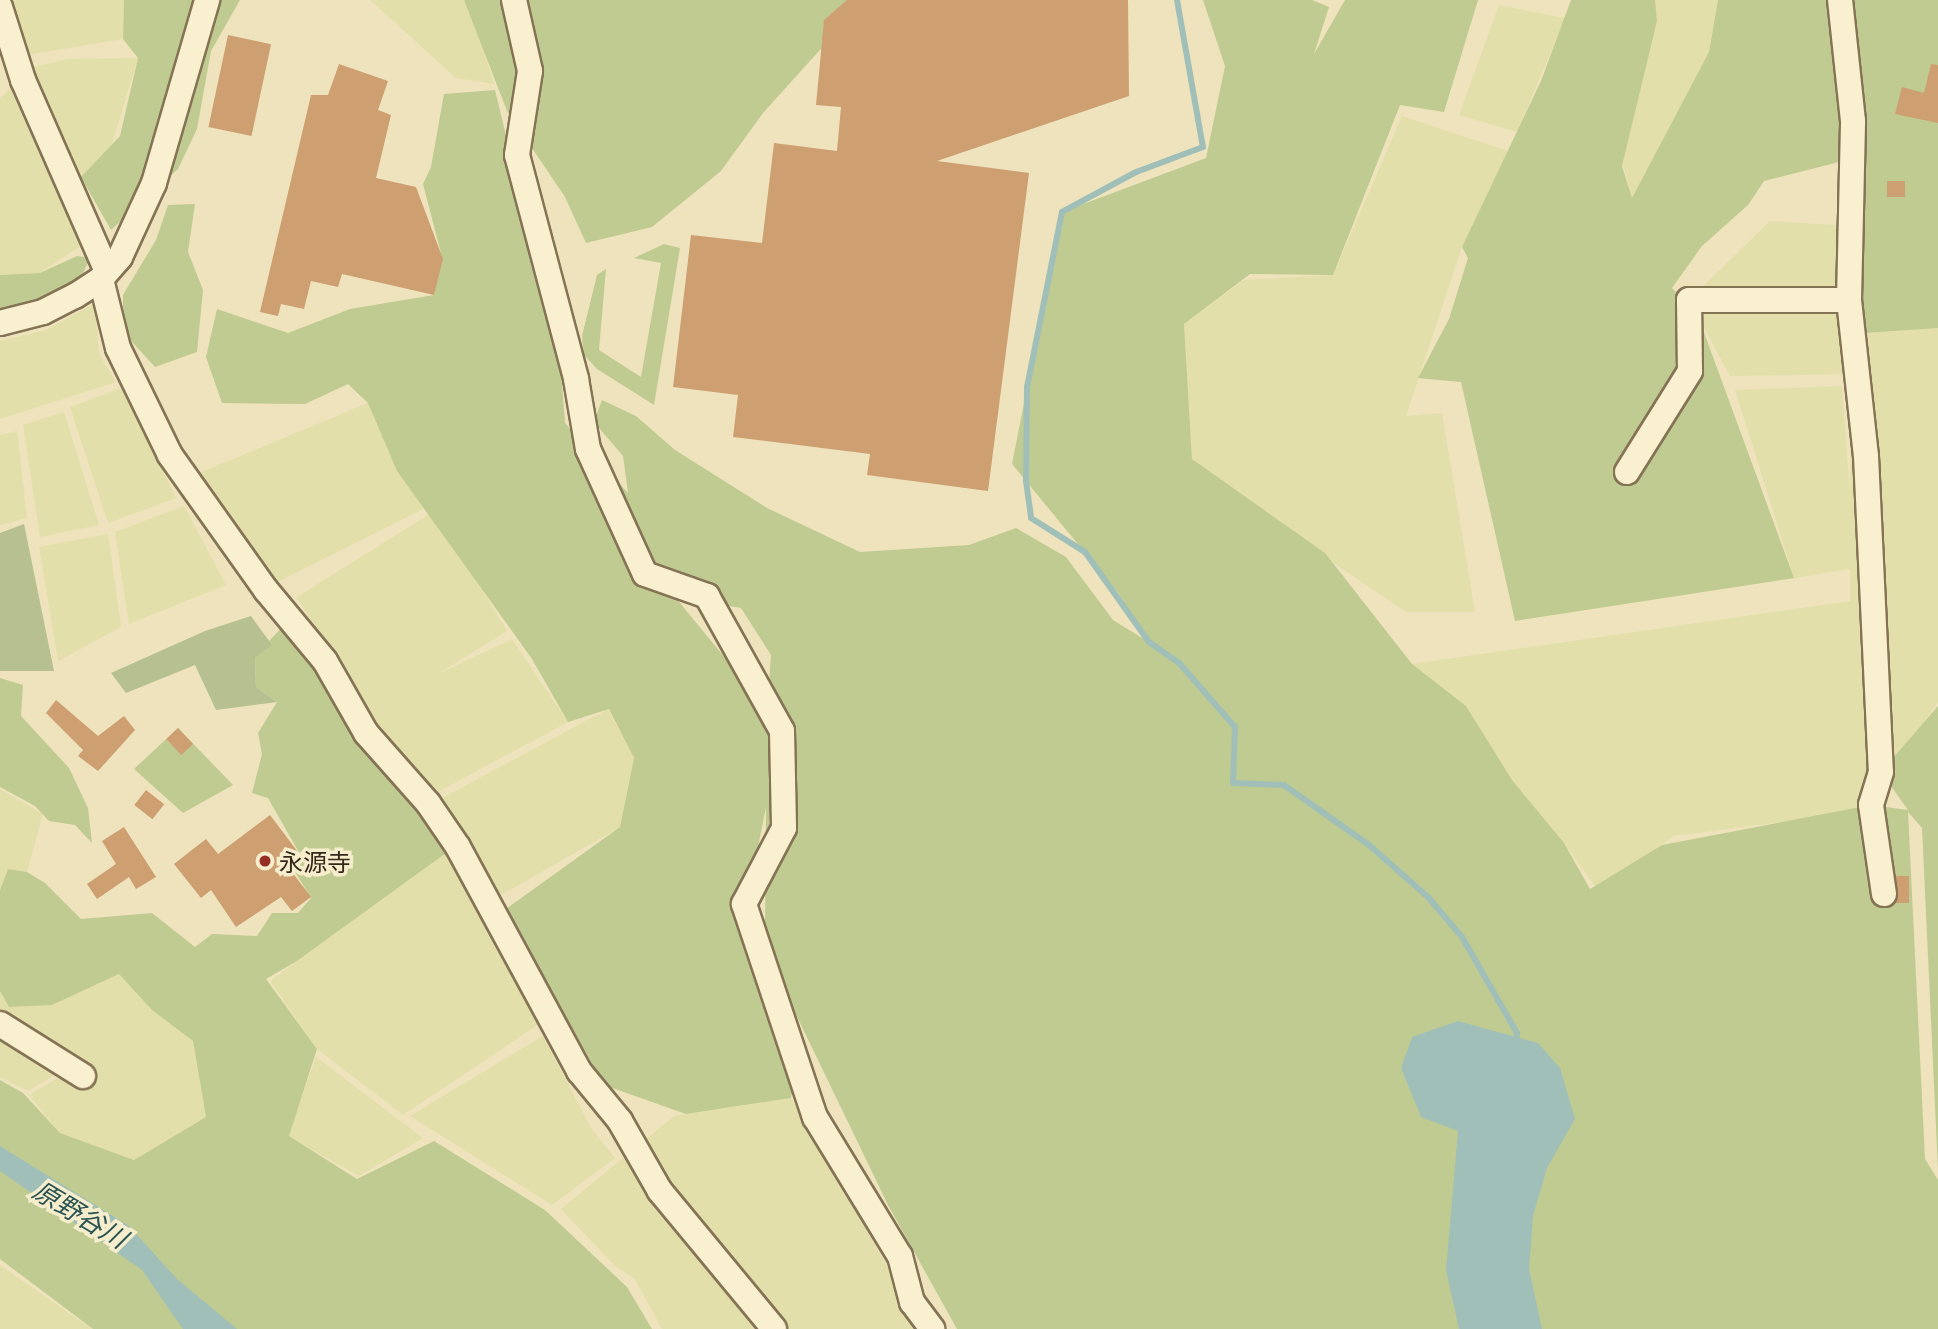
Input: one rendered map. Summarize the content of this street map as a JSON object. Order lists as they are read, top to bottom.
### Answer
{
  "water": ["原野谷川"],
  "places": ["永源寺"]
}
